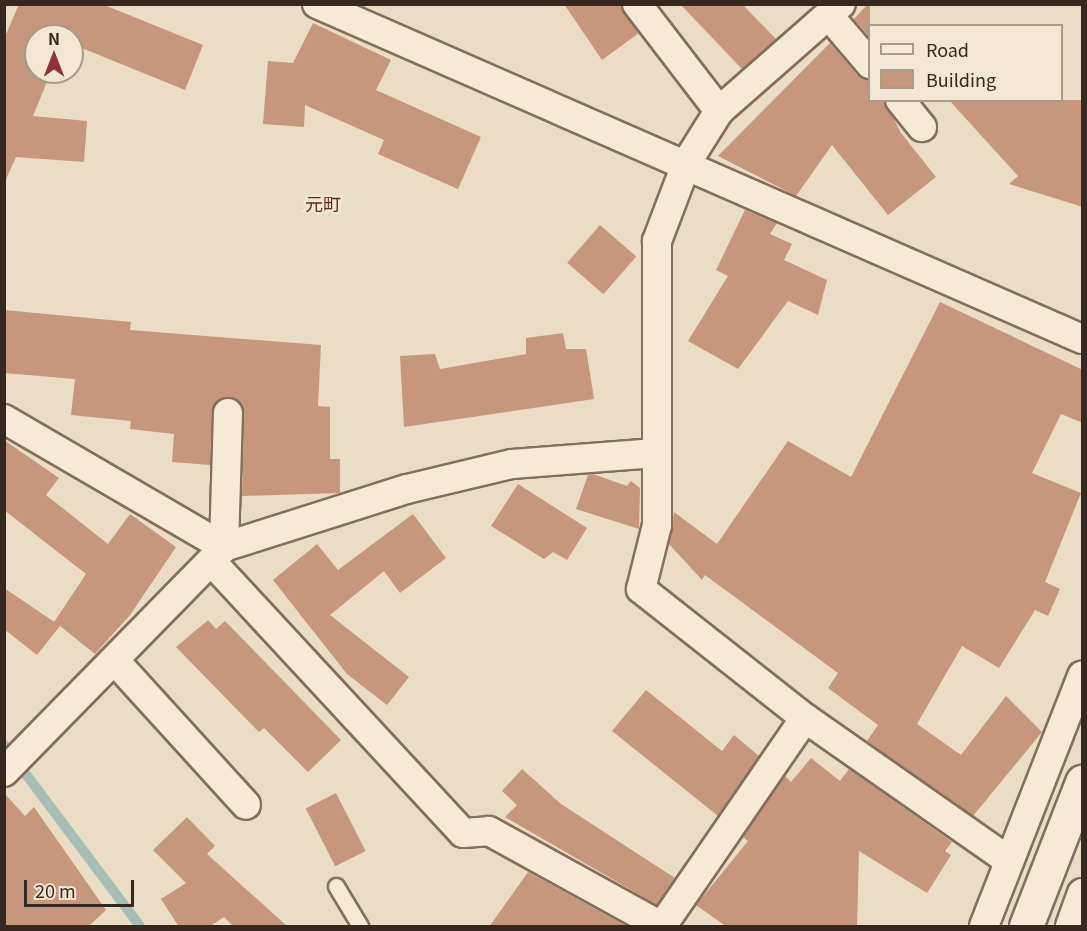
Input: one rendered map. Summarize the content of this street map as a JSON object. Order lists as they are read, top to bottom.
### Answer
{
  "districts": ["元町"],
  "legend": ["Road", "Building"],
  "scale_bar": "20 m",
  "north": "top"
}
